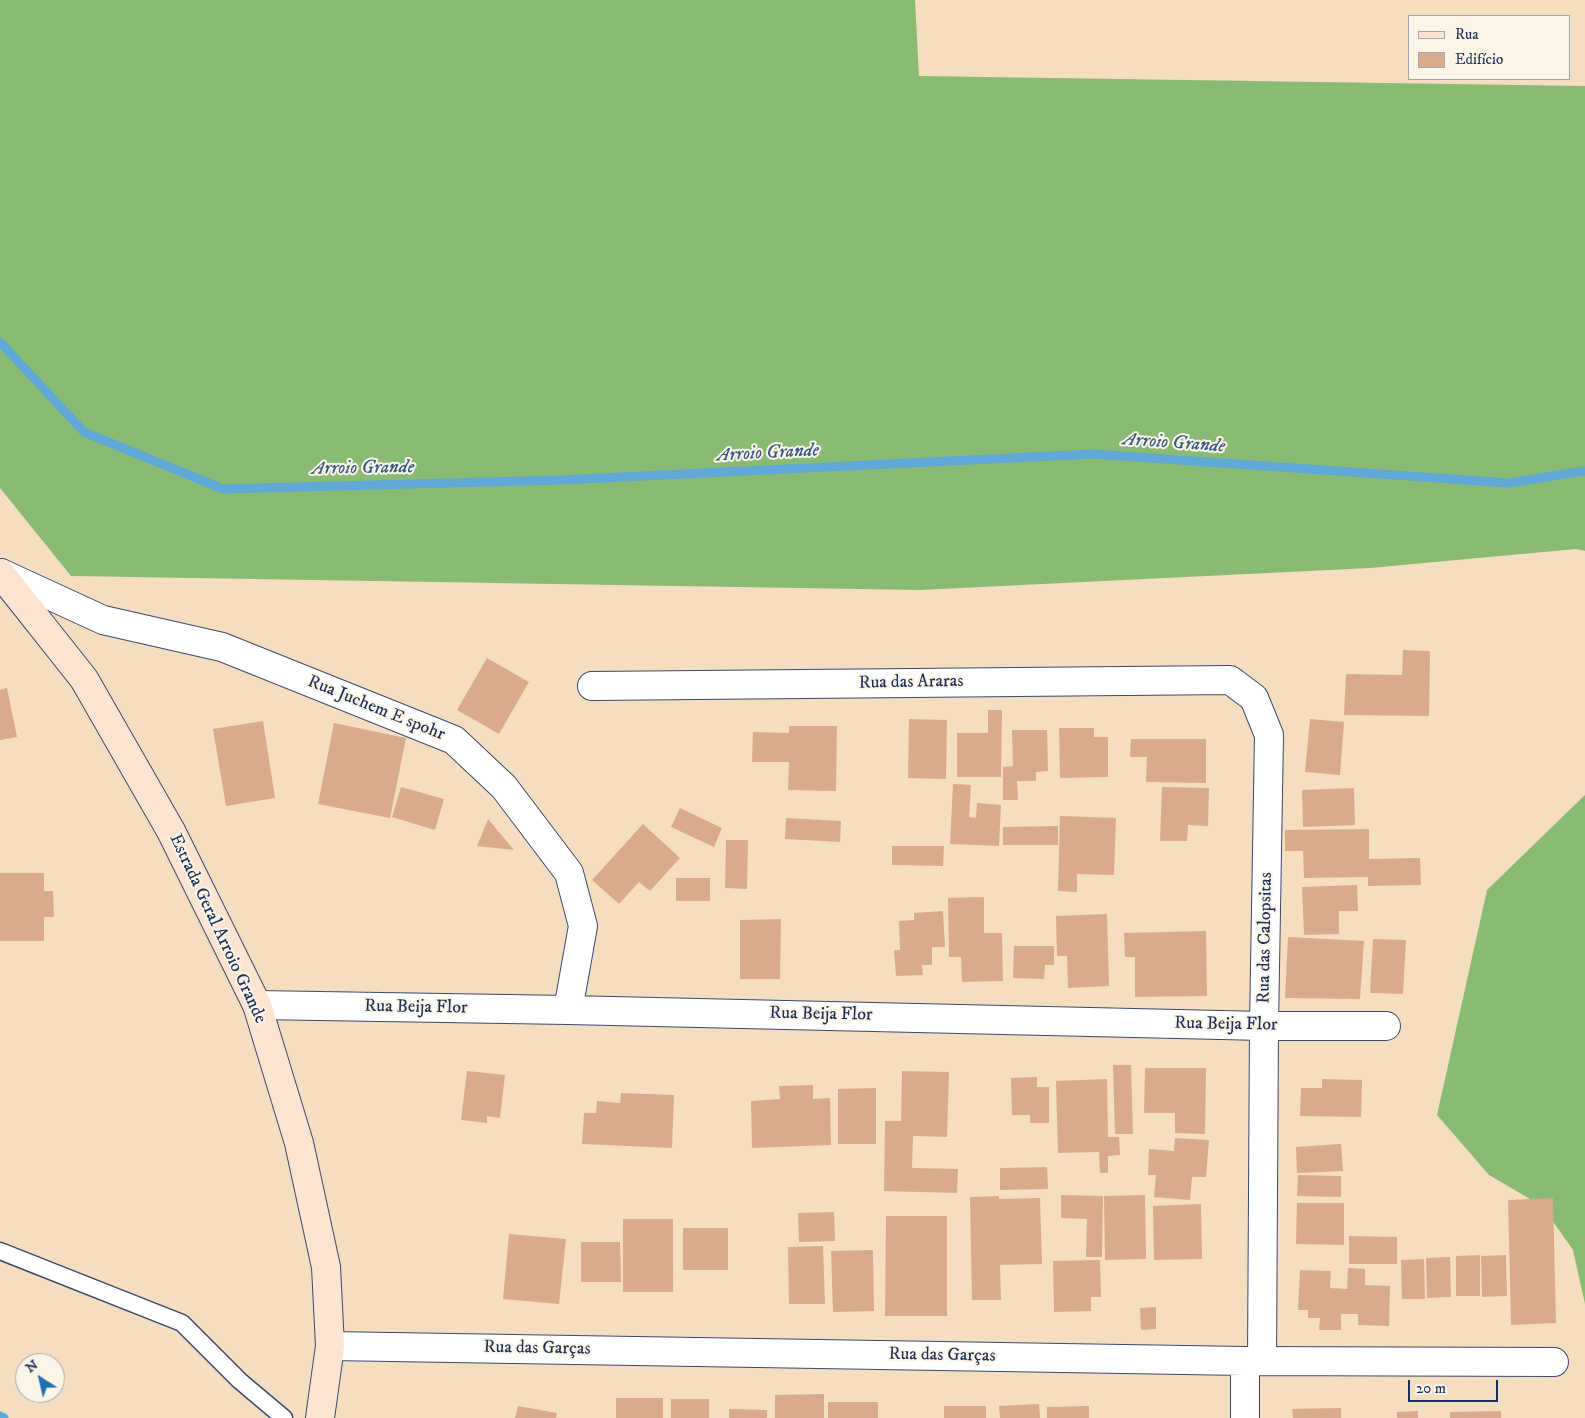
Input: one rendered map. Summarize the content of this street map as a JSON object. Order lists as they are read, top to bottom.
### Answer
{
  "streets": {
    "main road": ["Estrada Geral Arroio Grande"],
    "street": [
      "Rua das Araras",
      "Rua Juchem E spohr",
      "Rua das Calopsitas",
      "Rua Beija Flor",
      "Rua das Garças"
    ]
  },
  "crossings": [
    ["Rua das Araras", "Rua das Calopsitas"],
    ["Rua Juchem E spohr", "Estrada Geral Arroio Grande"],
    ["Rua Juchem E spohr", "Rua Beija Flor"],
    ["Estrada Geral Arroio Grande", "Rua Beija Flor"],
    ["Estrada Geral Arroio Grande", "Rua das Garças"],
    ["Rua das Calopsitas", "Rua Beija Flor"],
    ["Rua das Calopsitas", "Rua das Garças"]
  ],
  "water": ["Arroio Grande"],
  "legend": ["Rua", "Edifício"],
  "scale_bar": "20 m",
  "north": "top left"
}
